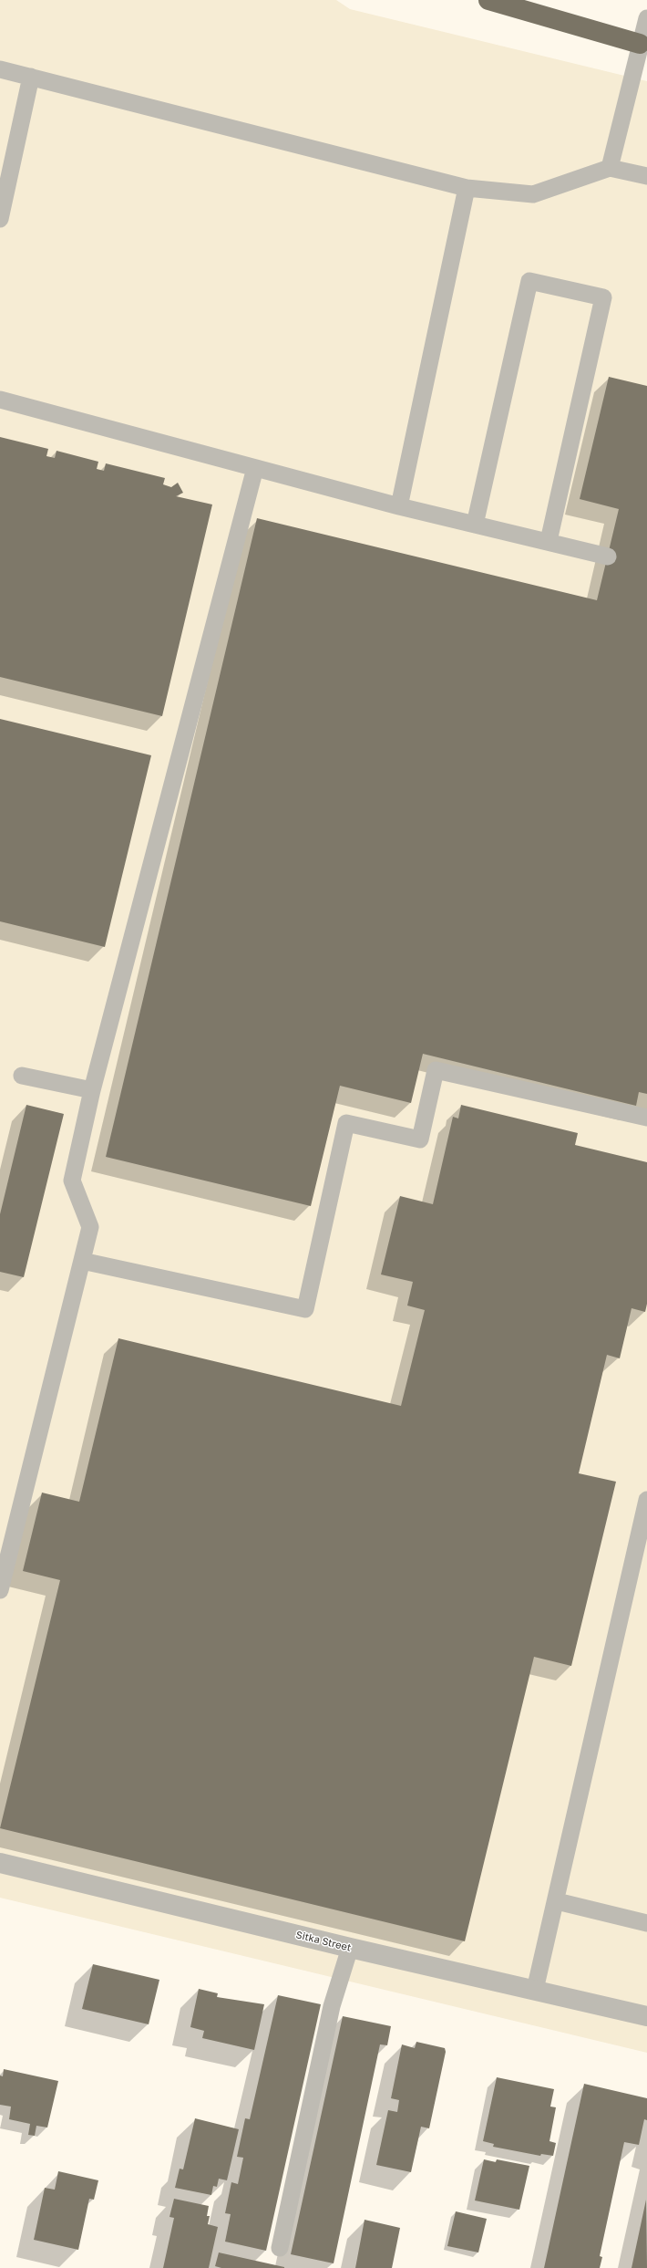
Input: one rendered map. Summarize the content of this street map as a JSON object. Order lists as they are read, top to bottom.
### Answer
{
  "streets": {
    "street": ["Sitka Street"]
  }
}
